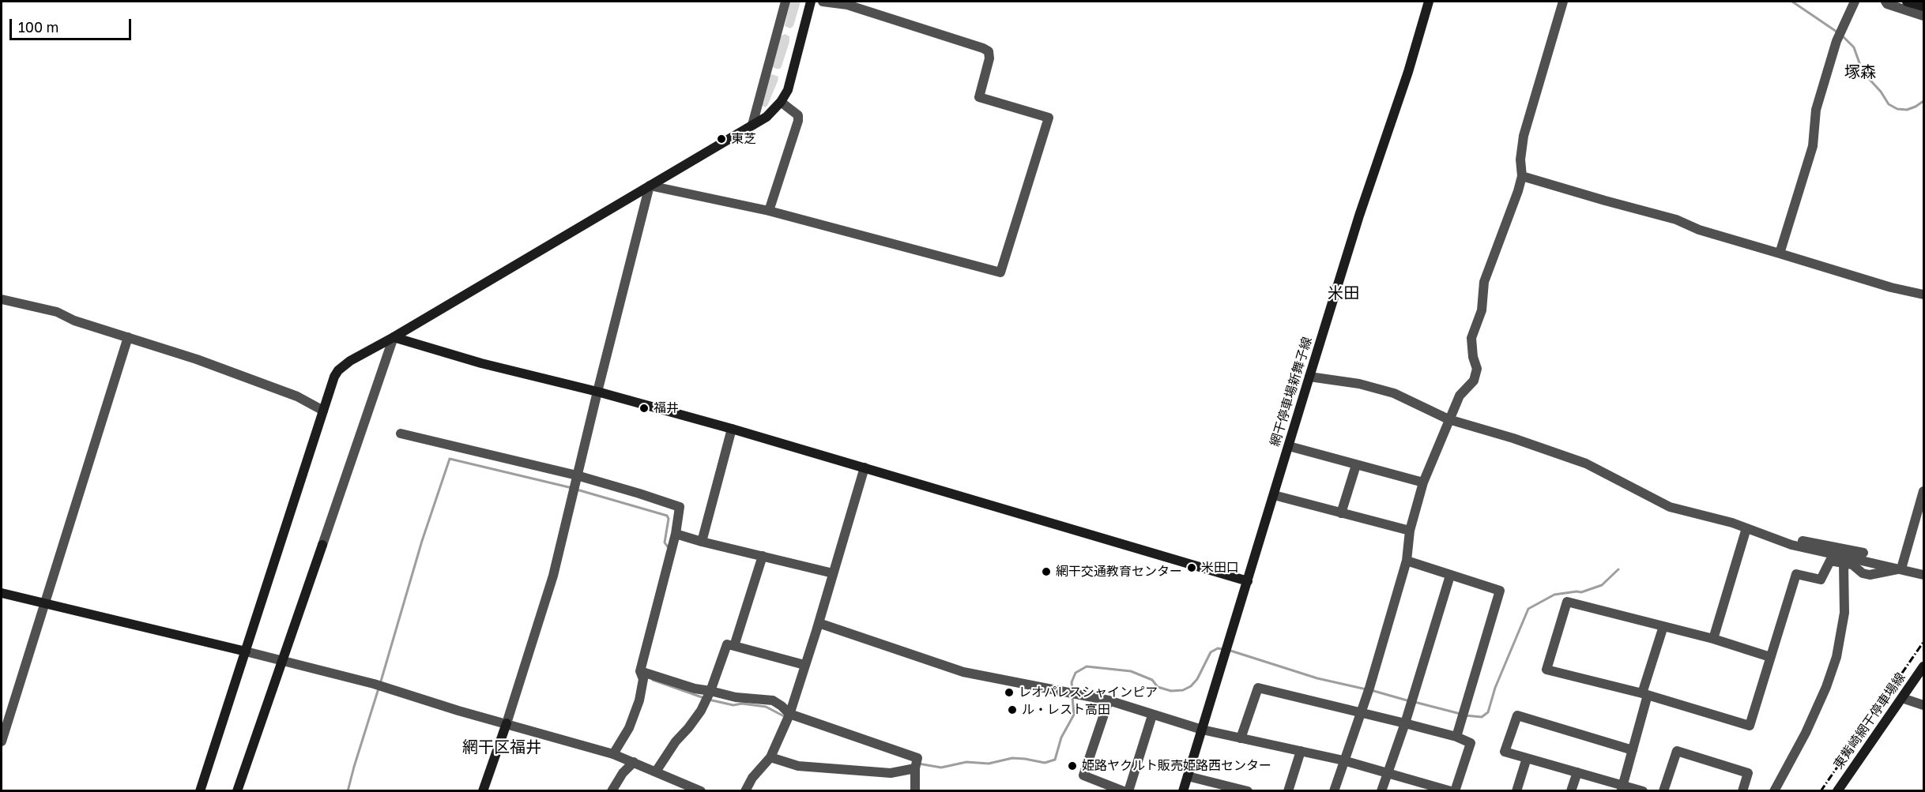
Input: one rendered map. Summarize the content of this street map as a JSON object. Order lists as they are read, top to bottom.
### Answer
{
  "streets": {
    "street": ["網干停車場新舞子線", "東觜崎網干停車場線"]
  },
  "districts": ["塚森", "米田", "網干区福井"],
  "places": [
    "東芝",
    "福井",
    "米田口",
    "網干交通教育センター",
    "レオパレスシャインピア",
    "ル・レスト高田",
    "姫路ヤクルト販売姫路西センター"
  ],
  "scale_bar": "100 m"
}
